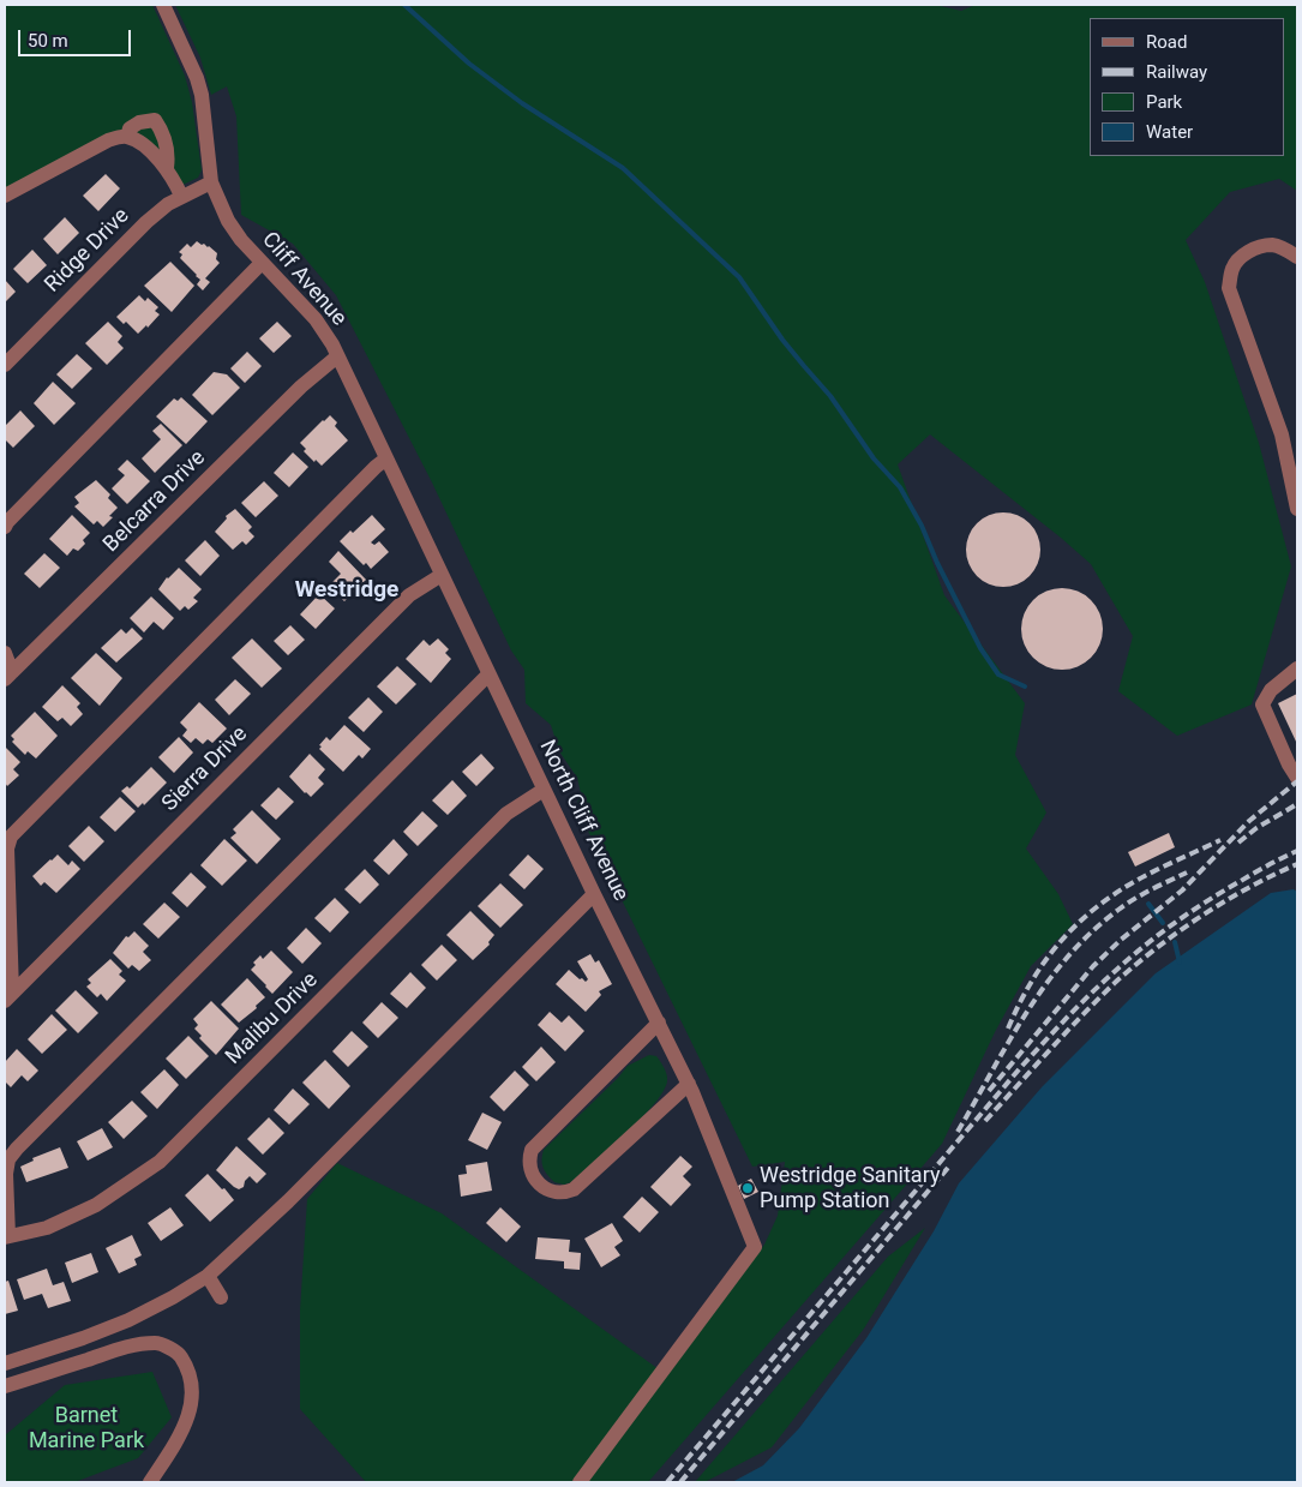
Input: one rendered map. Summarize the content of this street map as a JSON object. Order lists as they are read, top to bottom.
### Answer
{
  "streets": {
    "street": [
      "Ridge Drive",
      "Cliff Avenue",
      "Belcarra Drive",
      "Sierra Drive",
      "North Cliff Avenue",
      "Malibu Drive"
    ]
  },
  "crossings": [
    ["Ridge Drive", "Cliff Avenue"],
    ["Cliff Avenue", "Belcarra Drive"],
    ["Cliff Avenue", "Sierra Drive"],
    ["Cliff Avenue", "North Cliff Avenue"],
    ["Sierra Drive", "North Cliff Avenue"],
    ["North Cliff Avenue", "Malibu Drive"]
  ],
  "districts": ["Westridge"],
  "parks": ["Barnet Marine Park"],
  "places": ["Westridge Sanitary Pump Station"],
  "legend": [
    "Road",
    "Railway",
    "Park",
    "Water"
  ],
  "scale_bar": "50 m"
}
